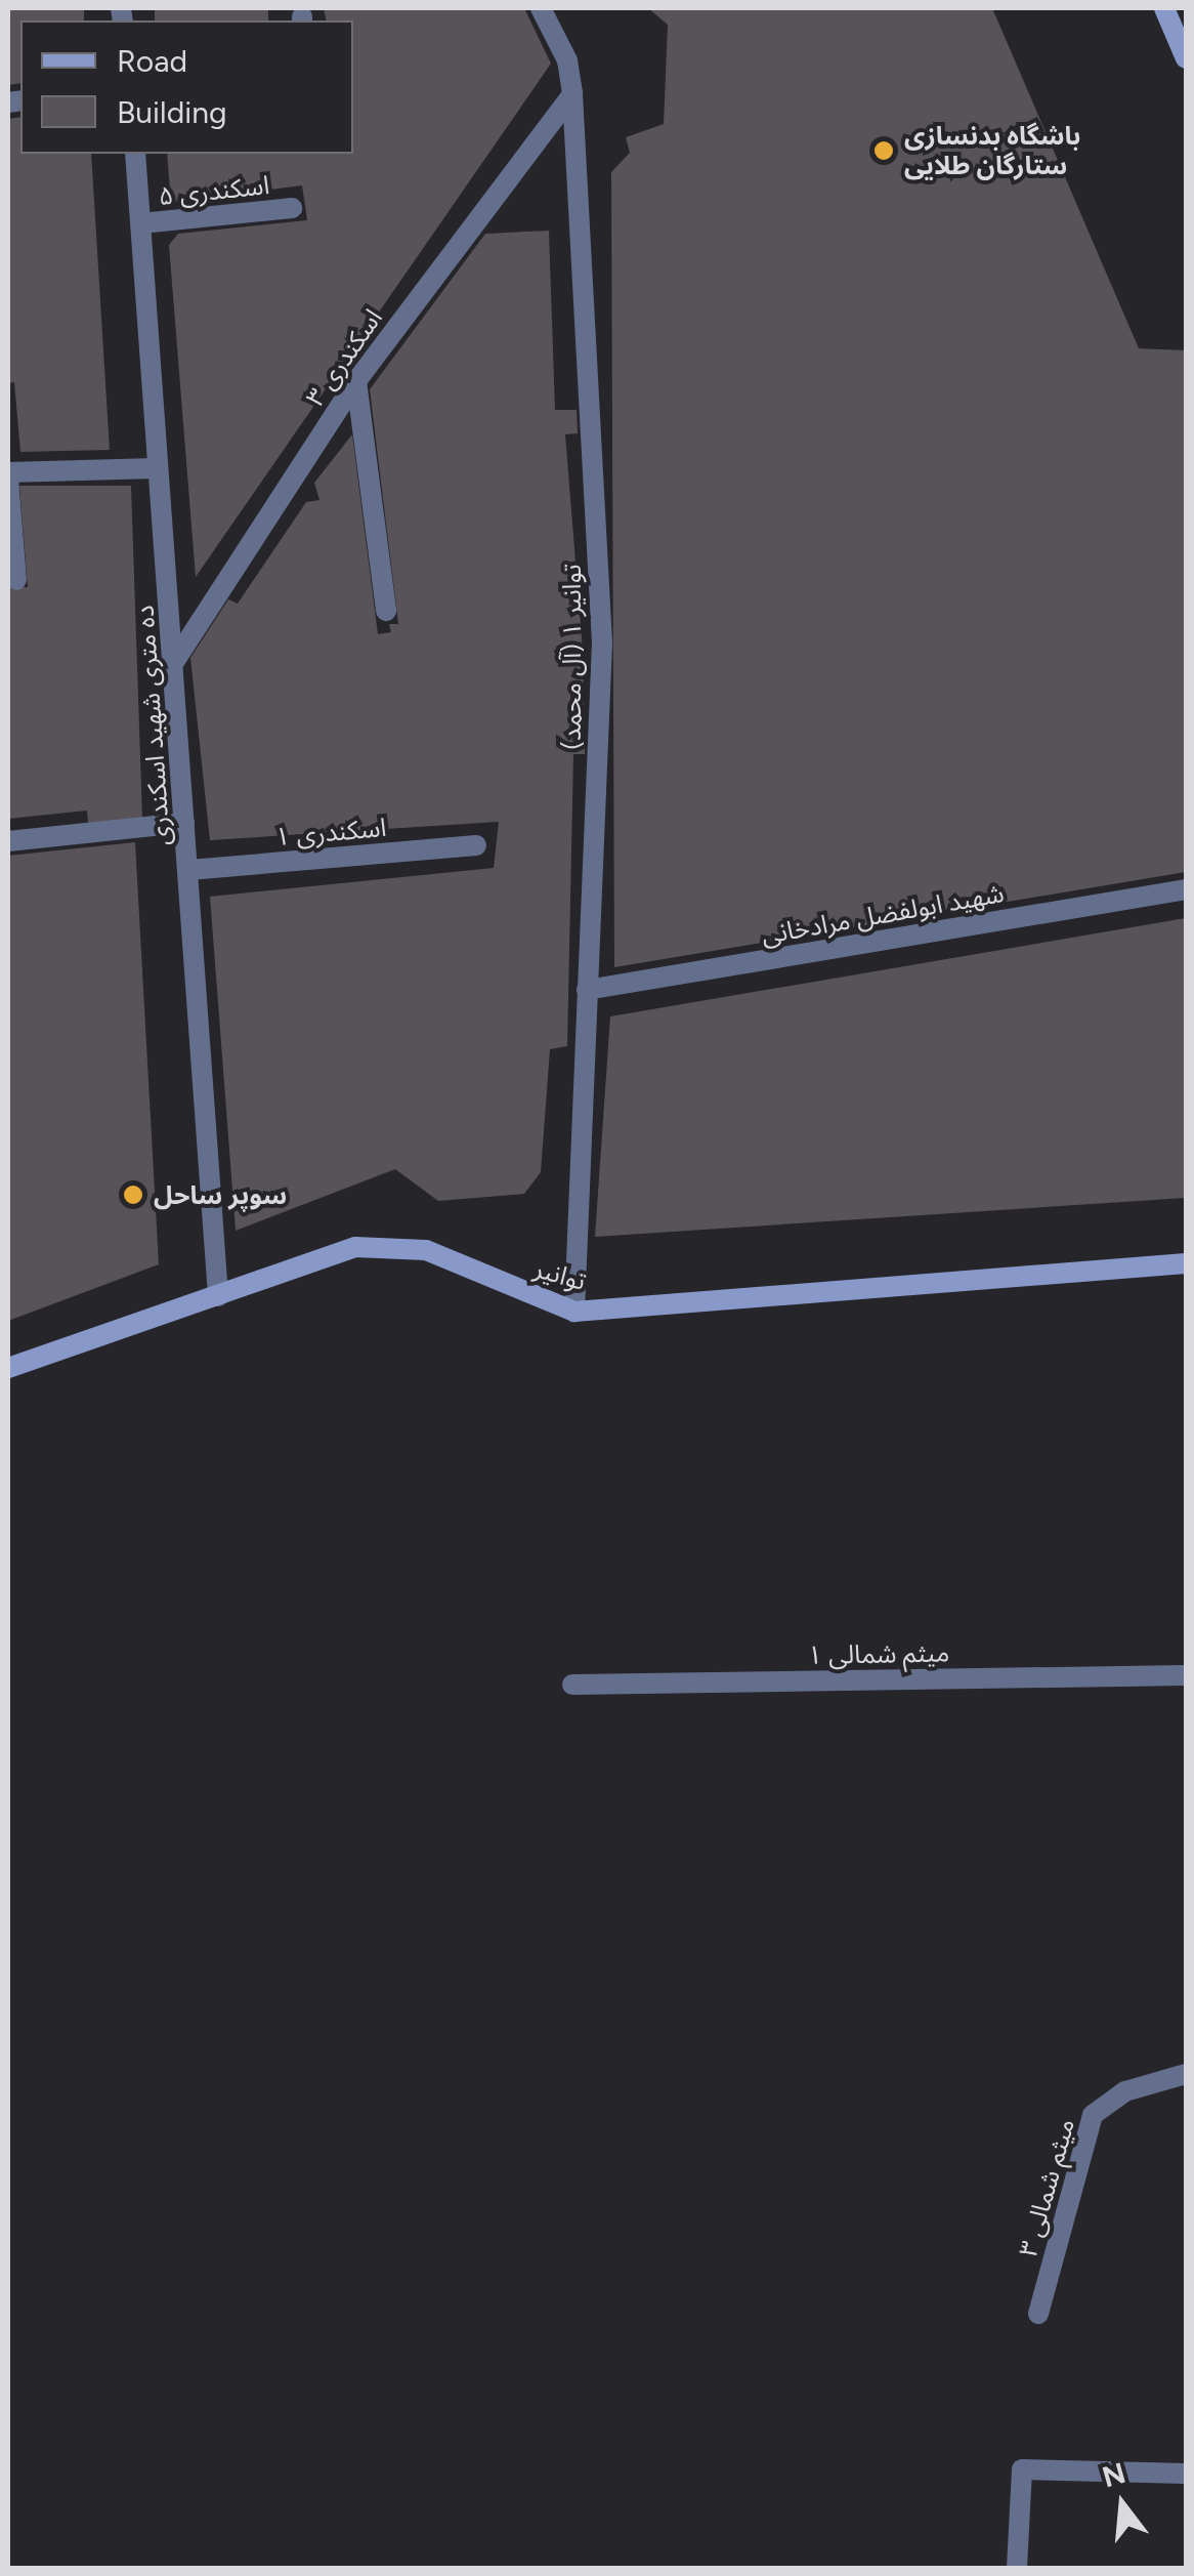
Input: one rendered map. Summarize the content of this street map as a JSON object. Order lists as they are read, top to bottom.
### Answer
{
  "streets": {
    "street": [
      "اسکندری ۵",
      "اسکندری ۳",
      "توانیر ۱ (آل محمد)",
      "ده متری شهید اسکندری",
      "اسکندری ۱",
      "شهید ابولفضل مرادخانی",
      "توانیر",
      "میثم شمالی ۱",
      "میثم شمالی ۳"
    ]
  },
  "crossings": [
    ["اسکندری ۵", "ده متری شهید اسکندری"],
    ["اسکندری ۳", "توانیر ۱ (آل محمد)"],
    ["اسکندری ۳", "ده متری شهید اسکندری"],
    ["توانیر ۱ (آل محمد)", "شهید ابولفضل مرادخانی"],
    ["توانیر ۱ (آل محمد)", "توانیر"],
    ["ده متری شهید اسکندری", "اسکندری ۱"],
    ["ده متری شهید اسکندری", "توانیر"]
  ],
  "places": ["باشگاه بدنسازی ستارگان طلایی", "سوپر ساحل"],
  "legend": ["Road", "Building"],
  "north": "top"
}
